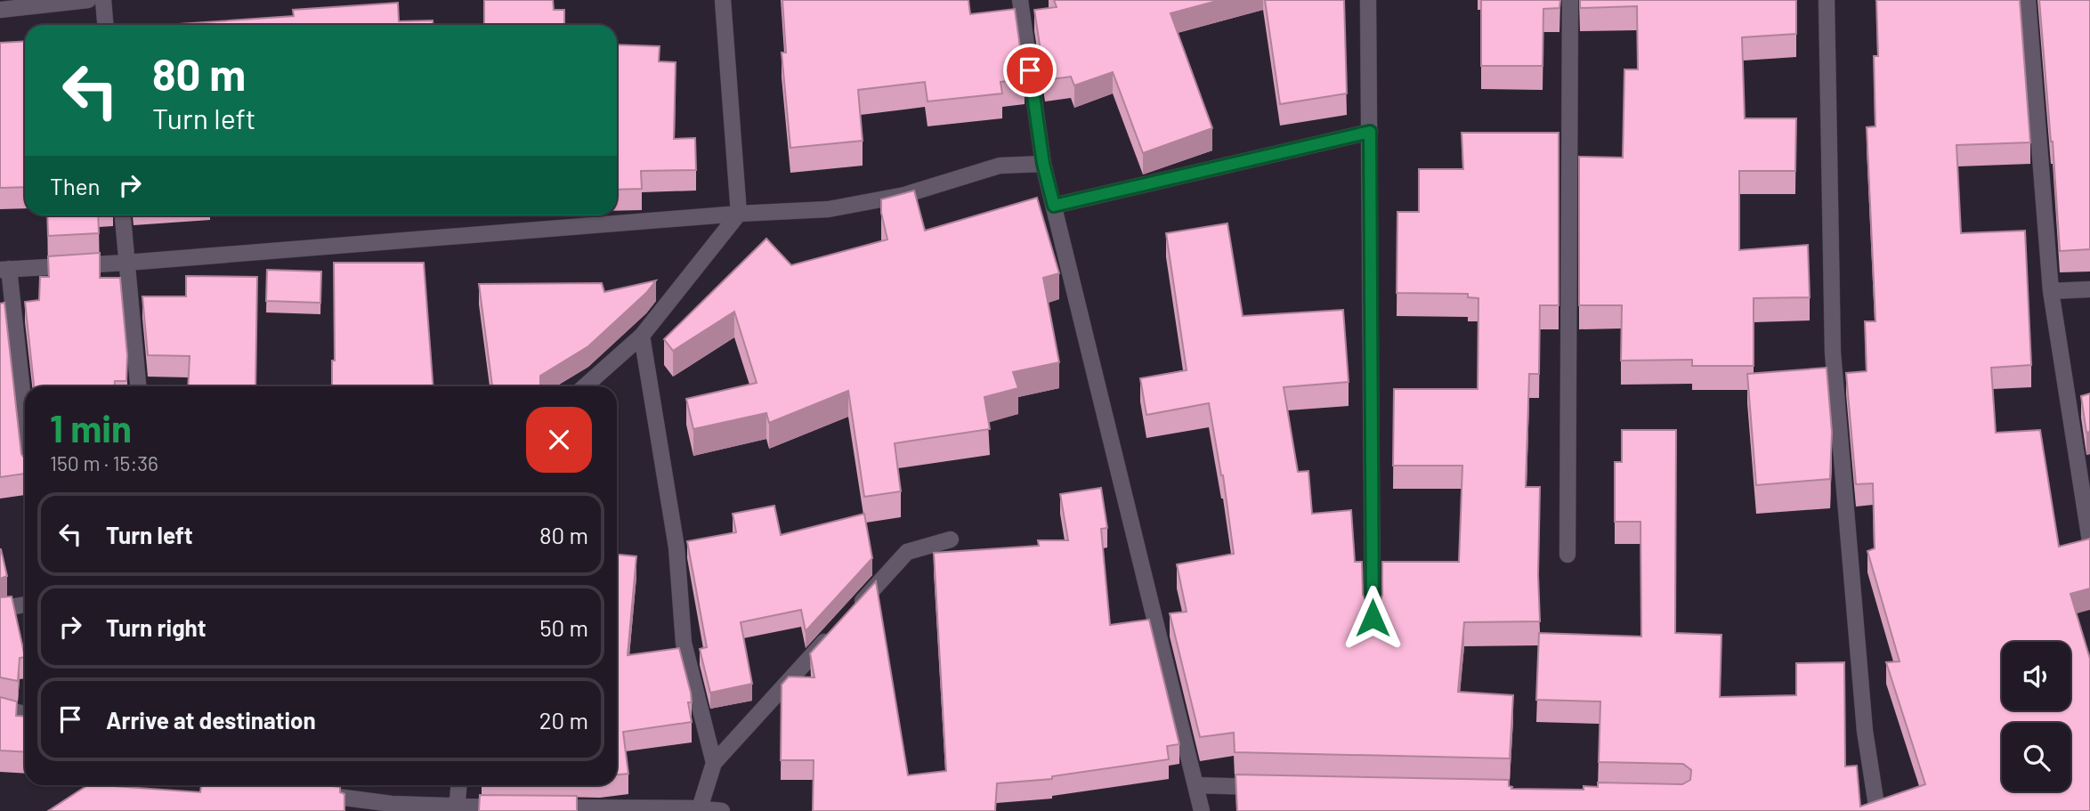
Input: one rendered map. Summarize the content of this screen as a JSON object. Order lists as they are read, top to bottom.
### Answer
{
  "page": {
    "turn": ["80 m", "Turn left"],
    "then": "Then",
    "heading": ["1 min", "150 m · 15:36"],
    "list": [
      {
        "name": "Turn left",
        "value": "80 m"
      },
      {
        "name": "Turn right",
        "value": "50 m"
      },
      {
        "name": "Arrive at destination",
        "value": "20 m"
      }
    ]
  }
}
